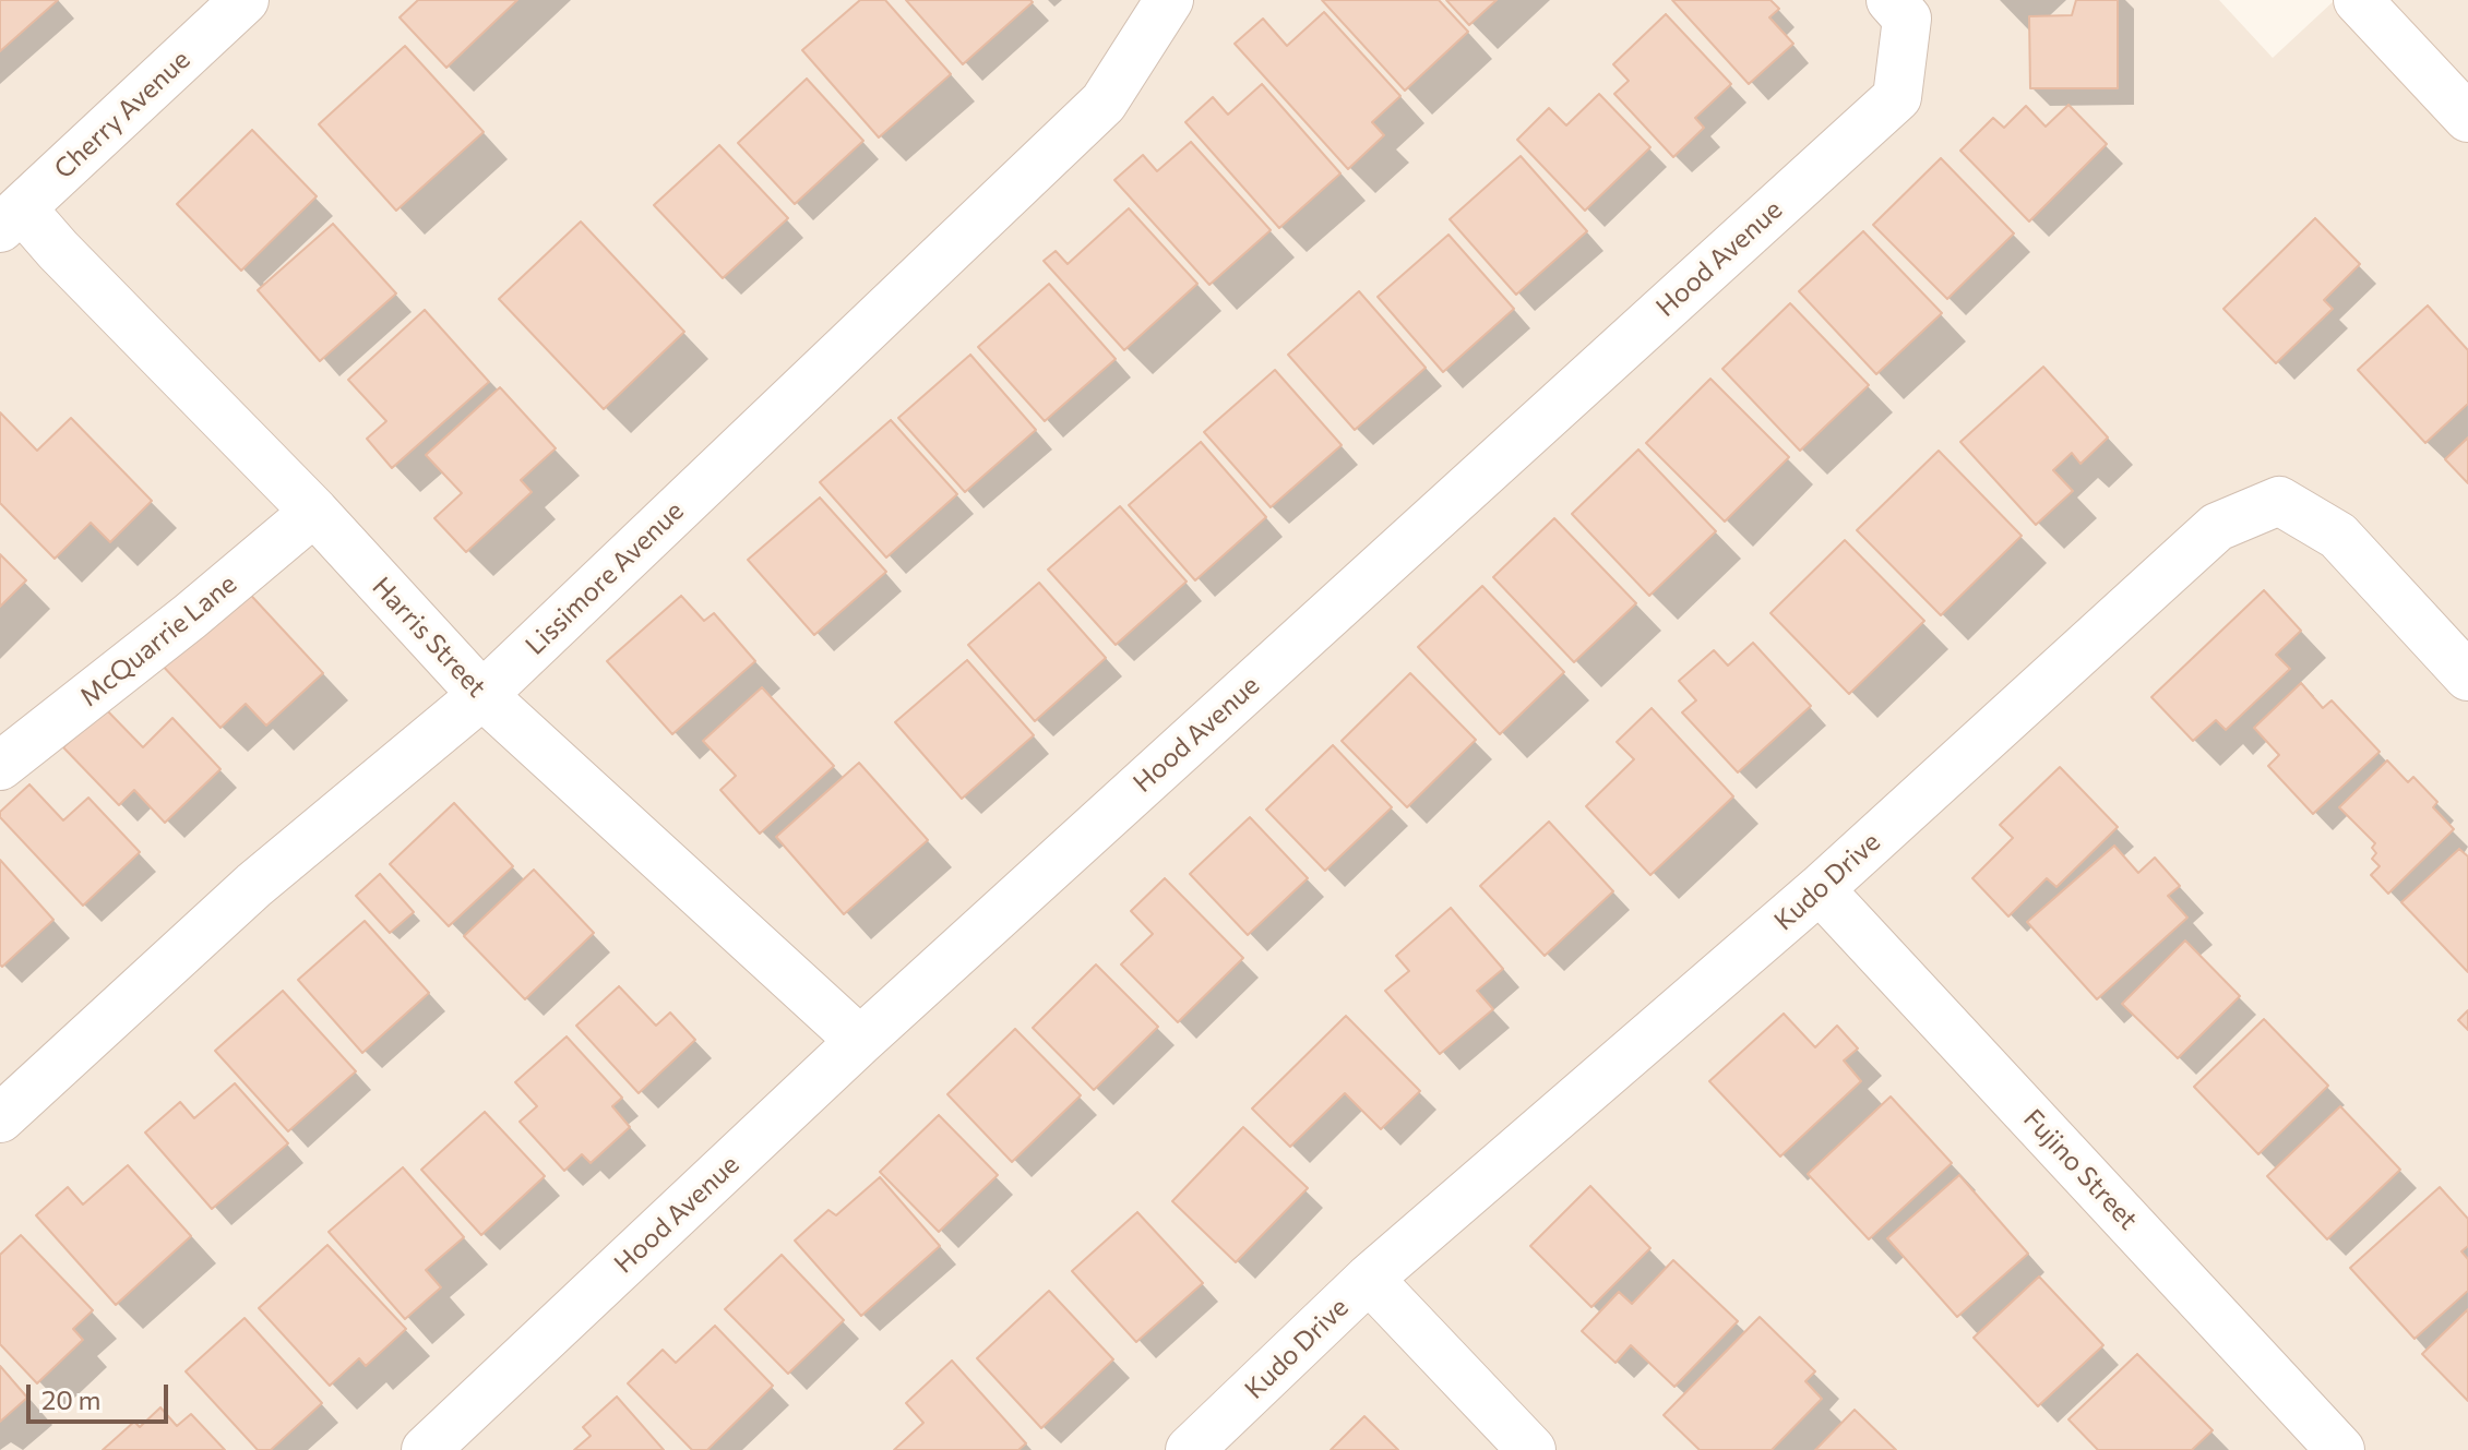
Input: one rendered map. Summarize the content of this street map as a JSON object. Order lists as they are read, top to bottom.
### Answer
{
  "streets": {
    "street": [
      "Cherry Avenue",
      "Hood Avenue",
      "Lissimore Avenue",
      "Harris Street",
      "McQuarrie Lane",
      "Kudo Drive",
      "Fujino Street"
    ]
  },
  "crossings": [
    ["Cherry Avenue", "Harris Street"],
    ["Hood Avenue", "Harris Street"],
    ["Lissimore Avenue", "Harris Street"],
    ["Harris Street", "McQuarrie Lane"],
    ["Kudo Drive", "Fujino Street"]
  ],
  "scale_bar": "20 m"
}
